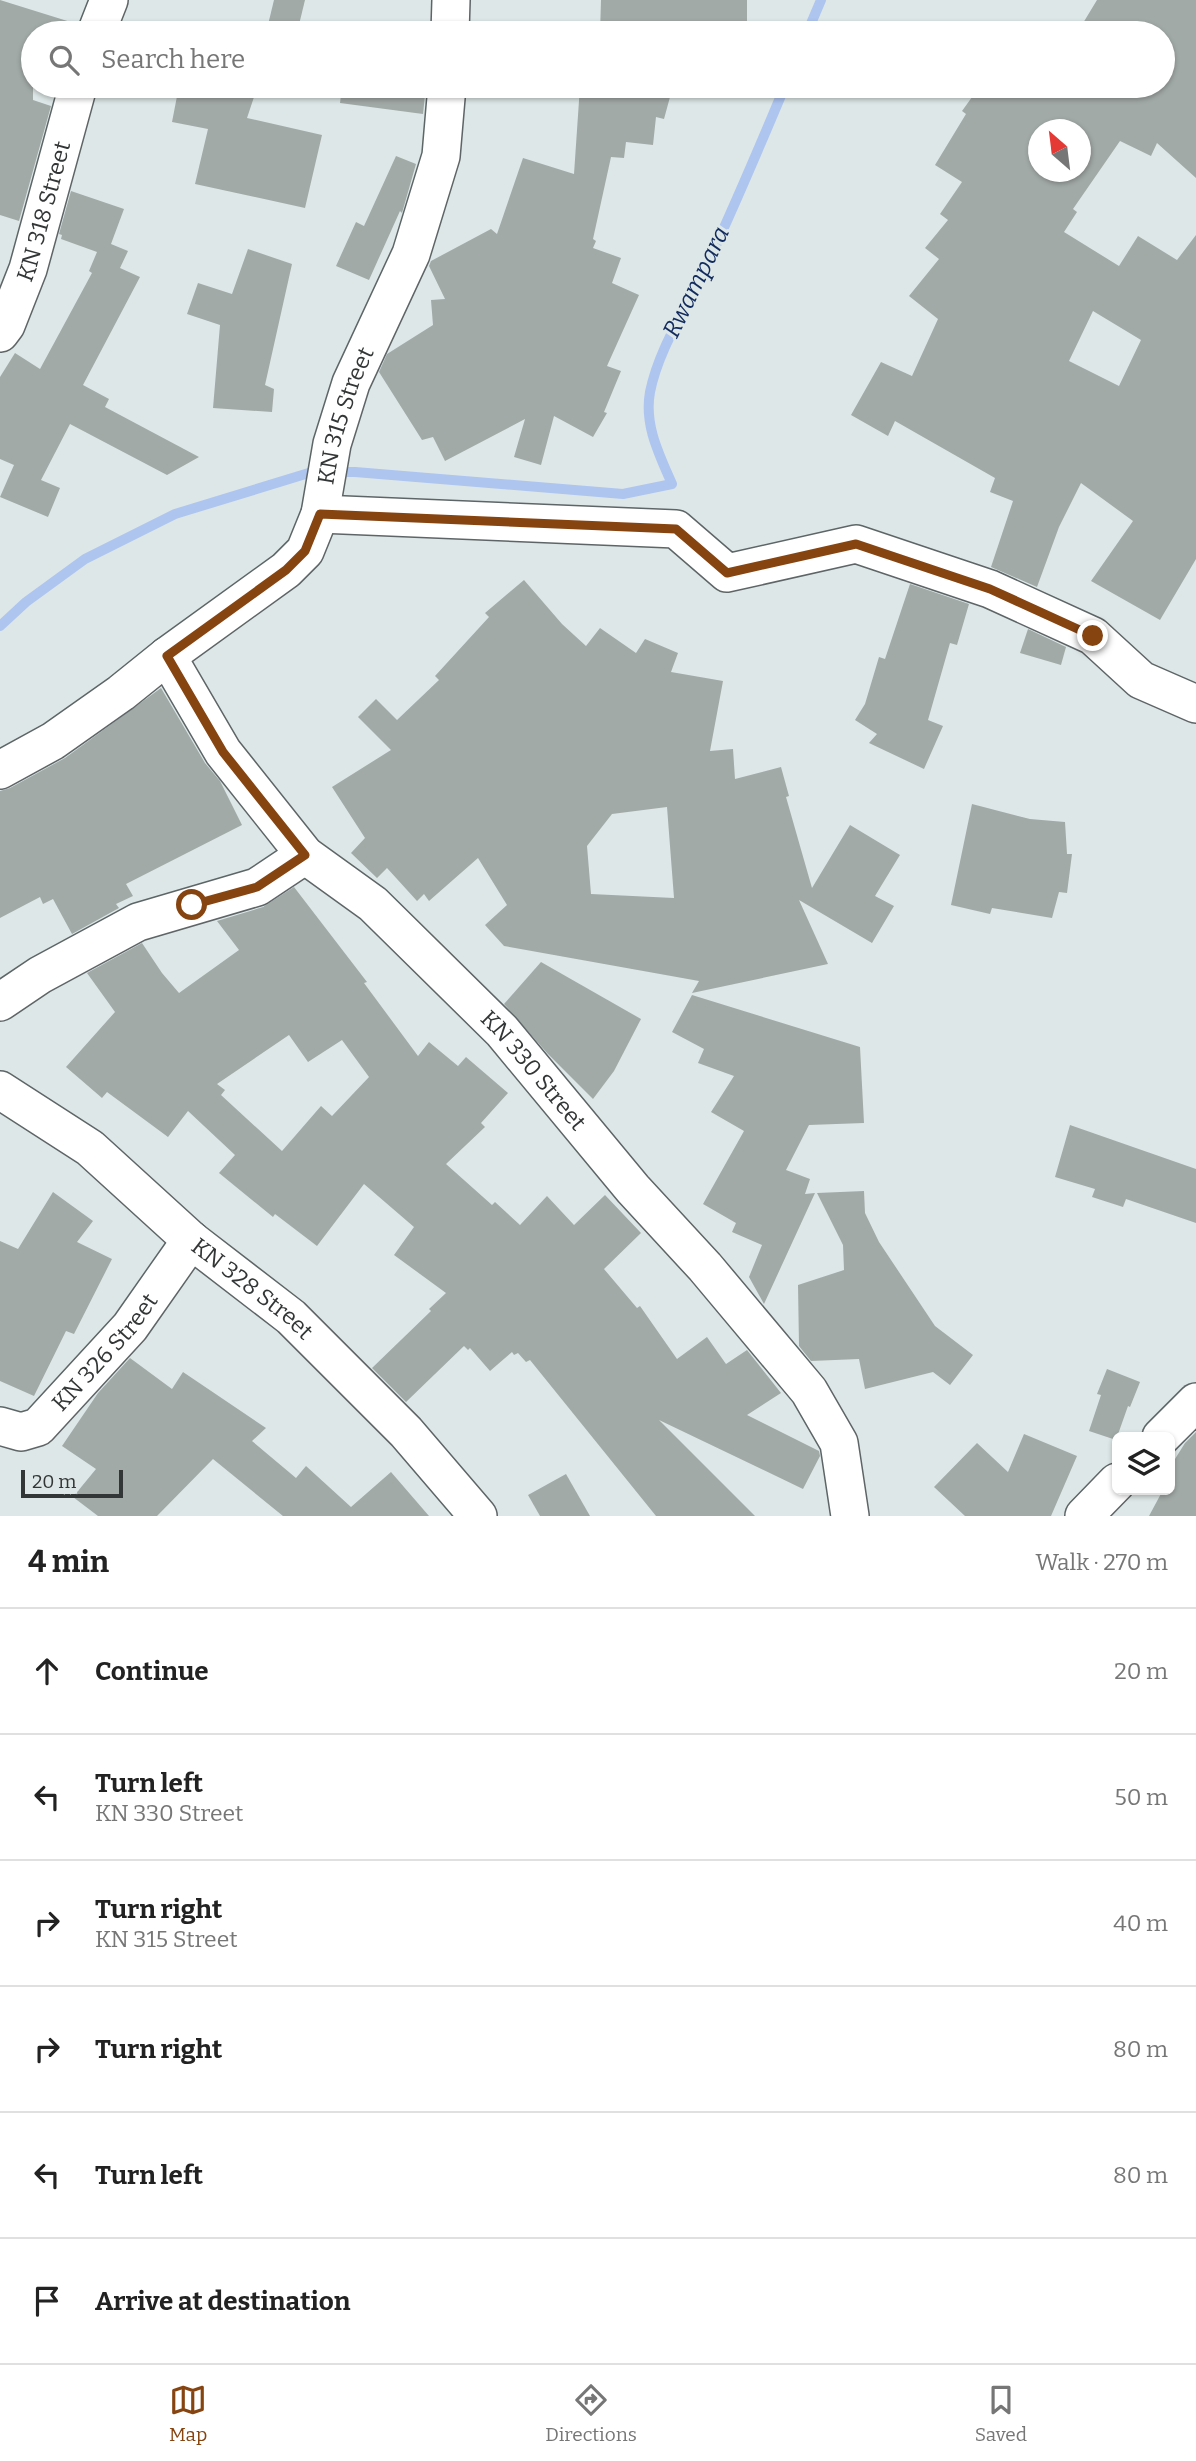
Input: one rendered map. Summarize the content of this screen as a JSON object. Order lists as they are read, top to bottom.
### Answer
{
  "streets": {
    "street": [
      "KN 318 Street",
      "KN 315 Street",
      "KN 330 Street",
      "KN 328 Street",
      "KN 326 Street"
    ]
  },
  "crossings": [
    ["KN 315 Street", "KN 330 Street"],
    ["KN 328 Street", "KN 326 Street"]
  ],
  "water": ["Rwampara"],
  "scale_bar": "20 m",
  "north": "top left",
  "page": {
    "search": "Search here",
    "scale": "20 m",
    "heading": ["4 min", "Walk · 270 m"],
    "list": [
      ["Continue", "20 m"],
      ["Turn left", "KN 330 Street", "50 m"],
      ["Turn right", "KN 315 Street", "40 m"],
      ["Turn right", "80 m"],
      ["Turn left", "80 m"],
      "Arrive at destination"
    ],
    "nav": ["Map", "Directions", "Saved"]
  }
}
